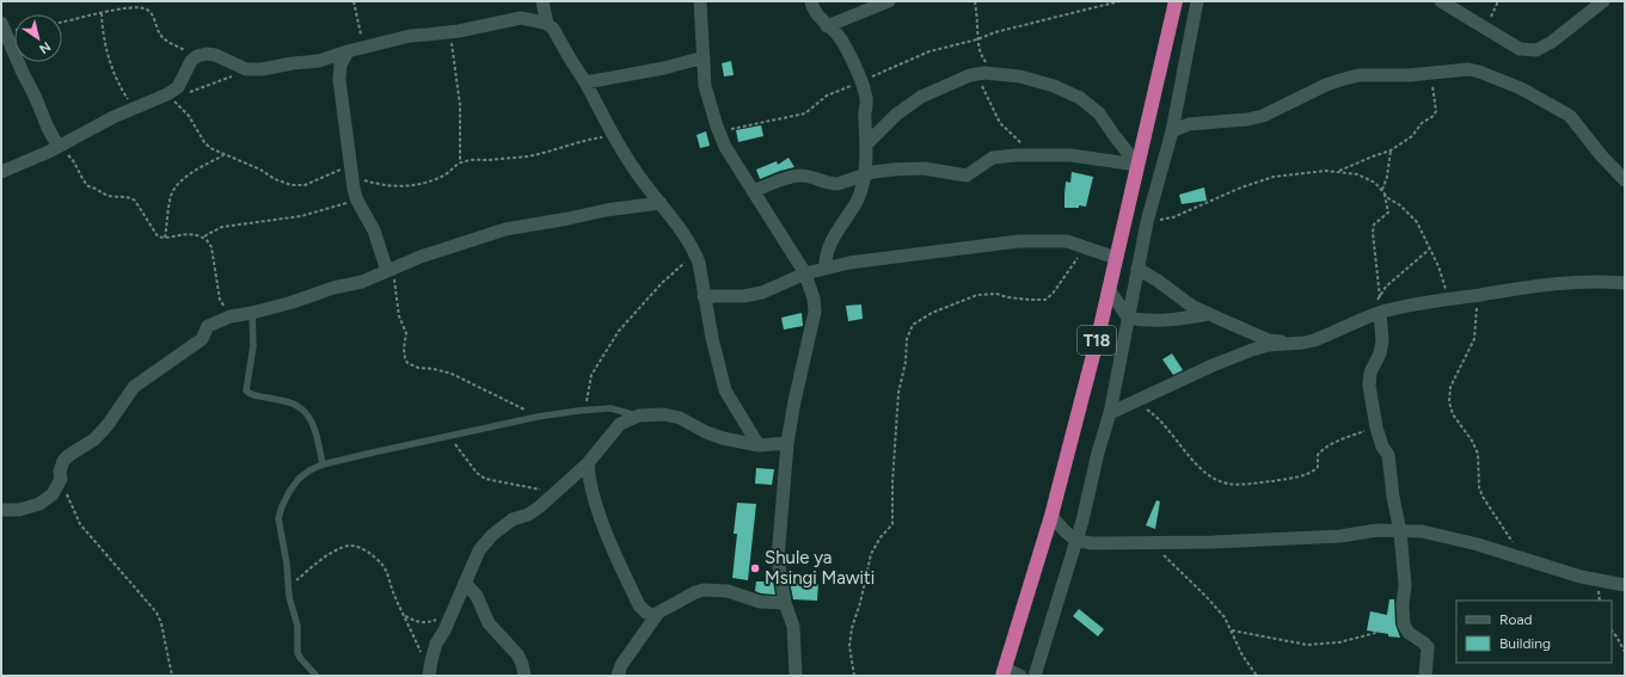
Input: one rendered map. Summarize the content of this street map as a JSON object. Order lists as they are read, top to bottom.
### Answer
{
  "streets": {
    "highway": ["T18"]
  },
  "places": ["Shule ya Msingi Mawiti"],
  "legend": ["Road", "Building"],
  "north": "bottom right"
}
